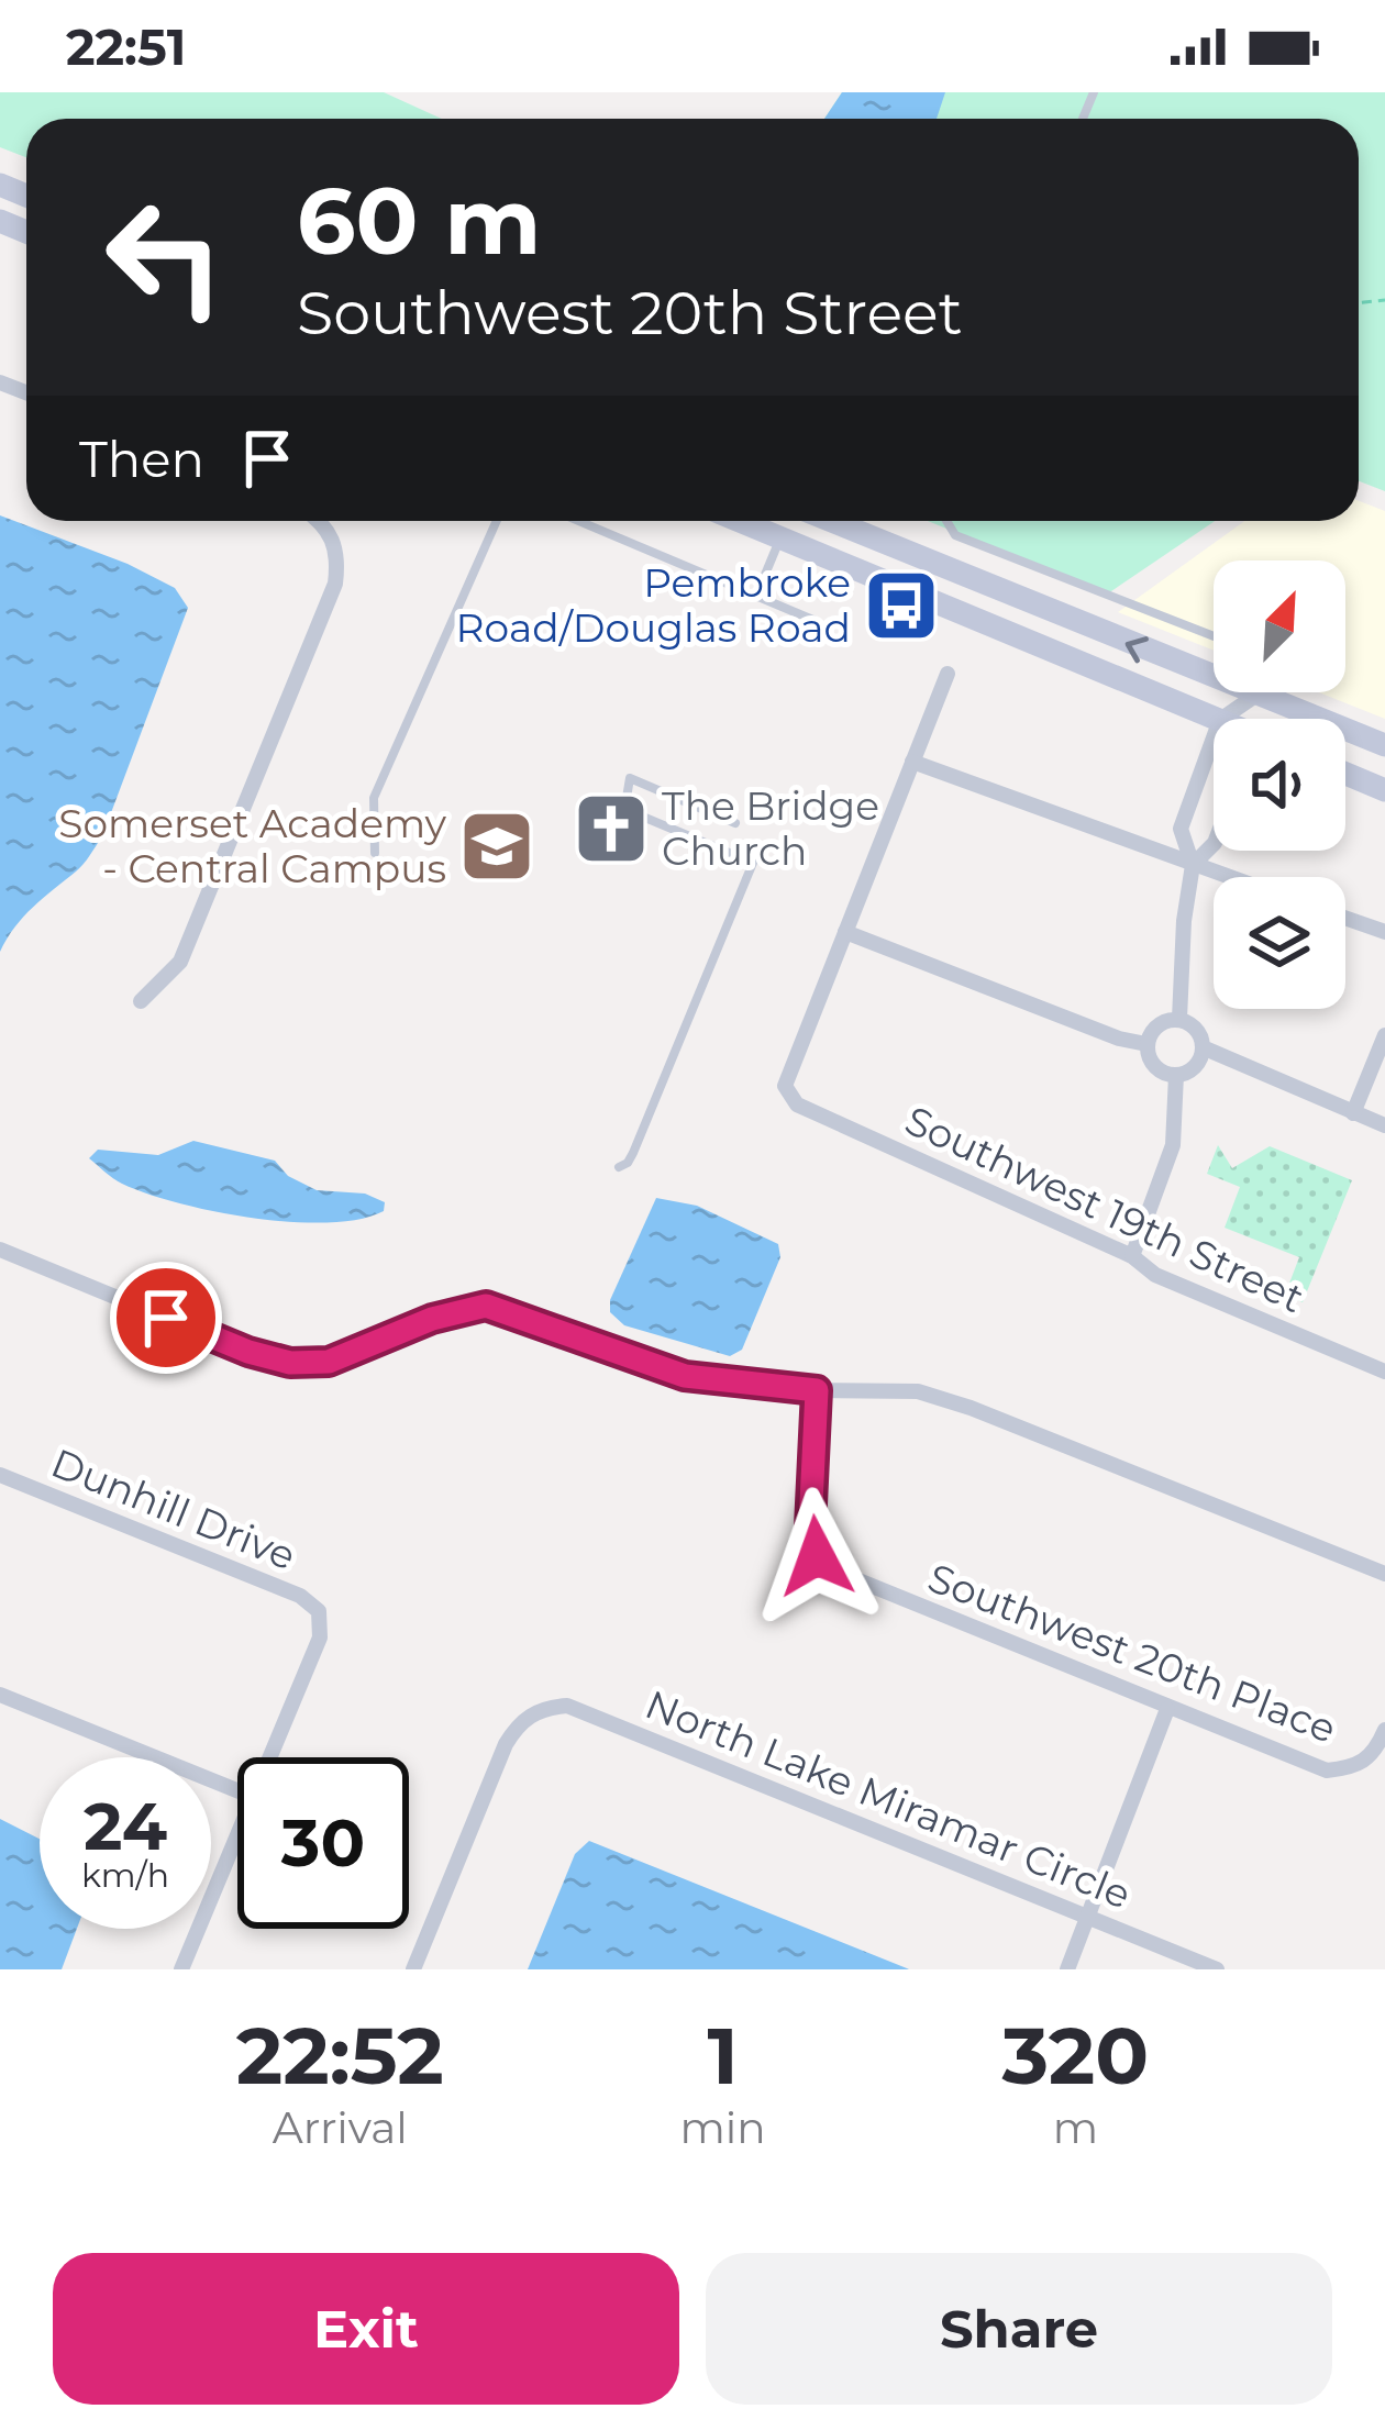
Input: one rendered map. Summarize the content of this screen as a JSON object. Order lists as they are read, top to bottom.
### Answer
{
  "streets": {
    "street": [
      "Southwest 19th Street",
      "Dunhill Drive",
      "Southwest 20th Place",
      "North Lake Miramar Circle"
    ]
  },
  "places": {
    "bus stop": ["Pembroke Road/Douglas Road"],
    "church": ["The Bridge Church"],
    "school or university": ["Somerset Academy - Central Campus"]
  },
  "north": "top right",
  "page": {
    "status": "22:51",
    "turn": ["60 m", "Southwest 20th Street"],
    "then": "Then",
    "speed": "24 km/h",
    "limit": "30",
    "eta": [
      "22:52",
      "Arrival",
      "1",
      "min",
      "320",
      "m"
    ],
    "buttons": ["Exit", "Share"]
  }
}
